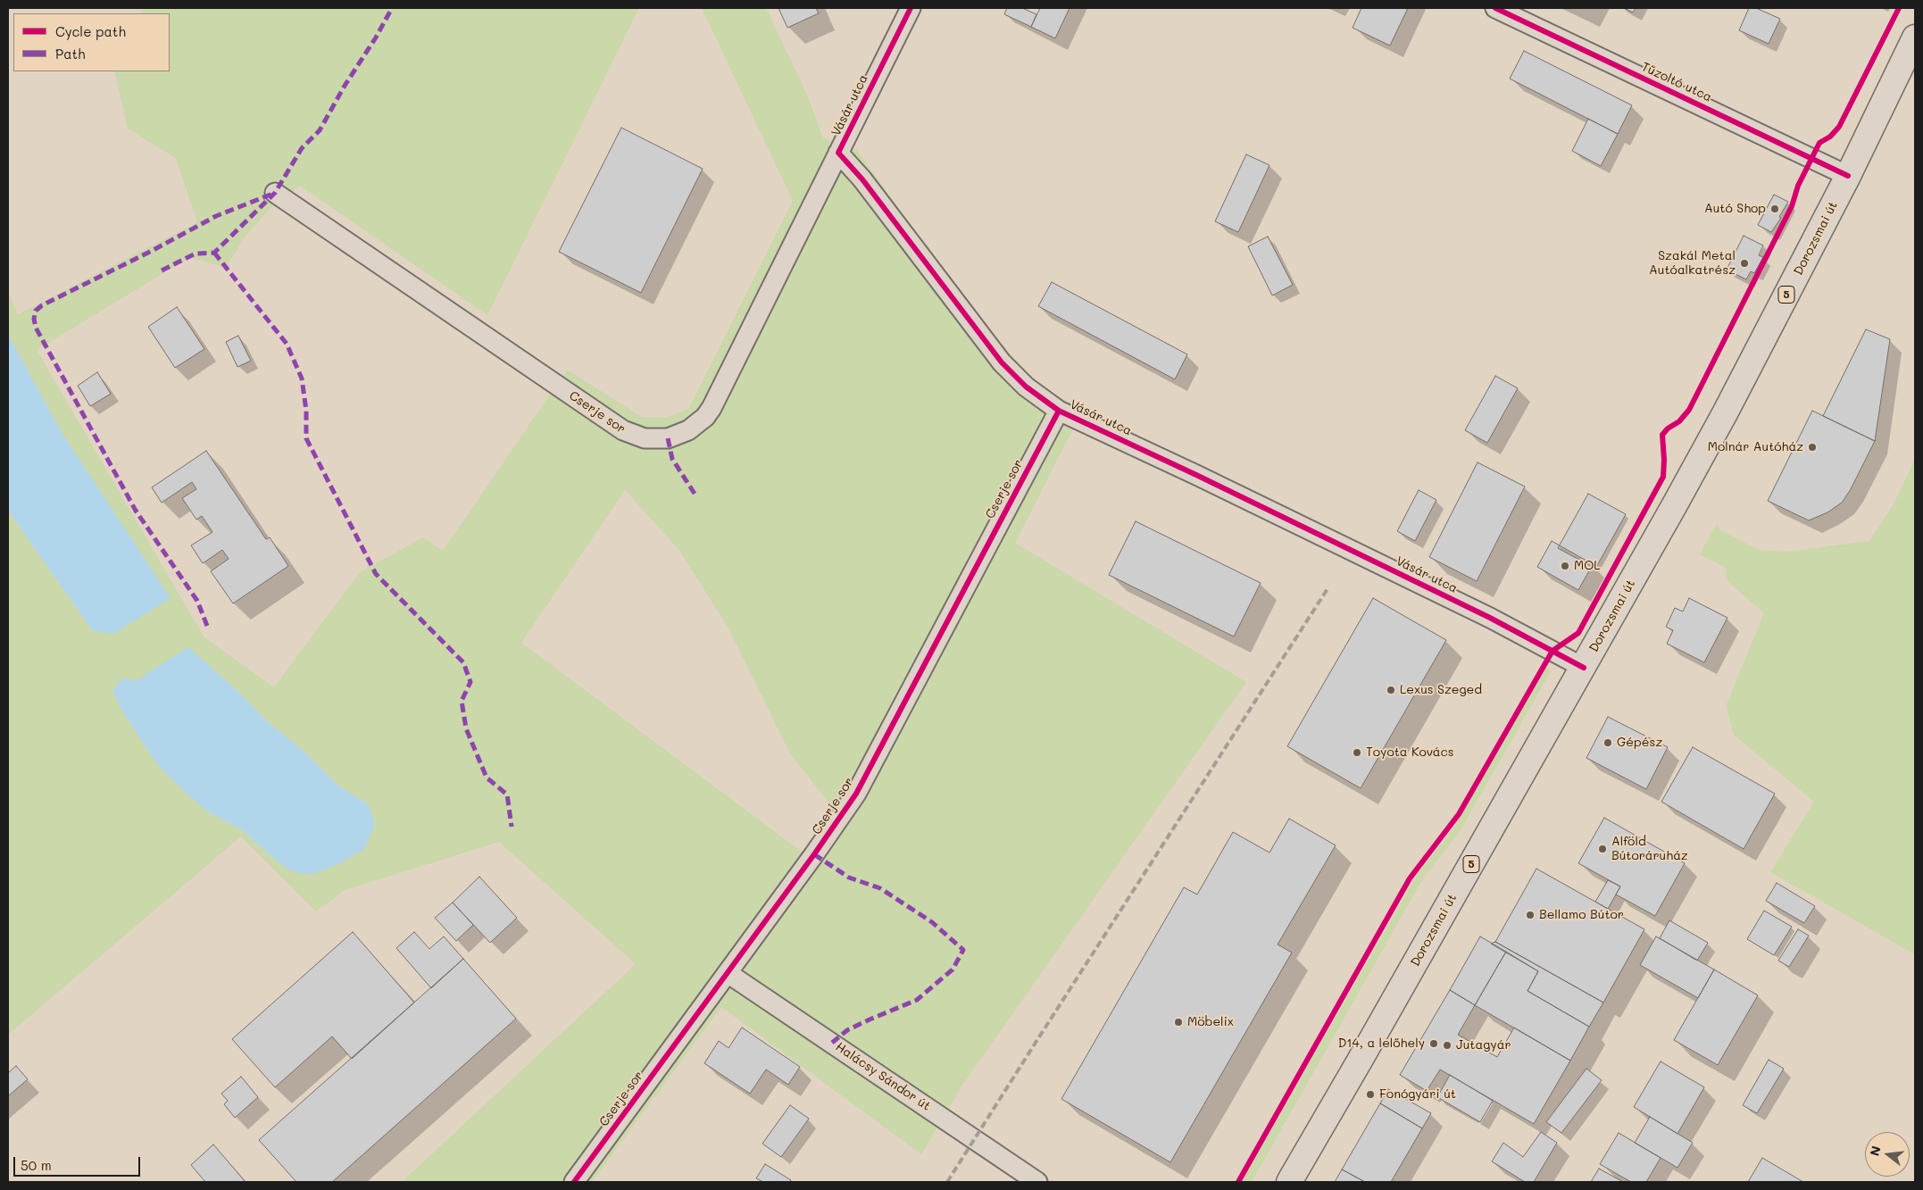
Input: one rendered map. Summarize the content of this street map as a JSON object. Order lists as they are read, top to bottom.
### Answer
{
  "streets": {
    "main road": ["Dorozsmai út", "5"],
    "street": [
      "Tűzoltó utca",
      "Vásár utca",
      "Cserje sor",
      "Halácsy Sándor út"
    ]
  },
  "crossings": [
    ["Tűzoltó utca", "Dorozsmai út"],
    ["Vásár utca", "Dorozsmai út"],
    ["Vásár utca", "Cserje sor"],
    ["Cserje sor", "Halácsy Sándor út"]
  ],
  "places": [
    "Autó Shop",
    "Szakál Metal Autóalkatrész",
    "Molnár Autóház",
    "MOL",
    "Lexus Szeged",
    "Gépész",
    "Toyota Kovács",
    "Alföld Bútoráruház",
    "Bellamo Bútor",
    "Möbelix",
    "D14, a lelőhely",
    "Jutagyár",
    "Fonógyári út"
  ],
  "legend": ["Cycle path", "Path"],
  "scale_bar": "50 m",
  "north": "left"
}
